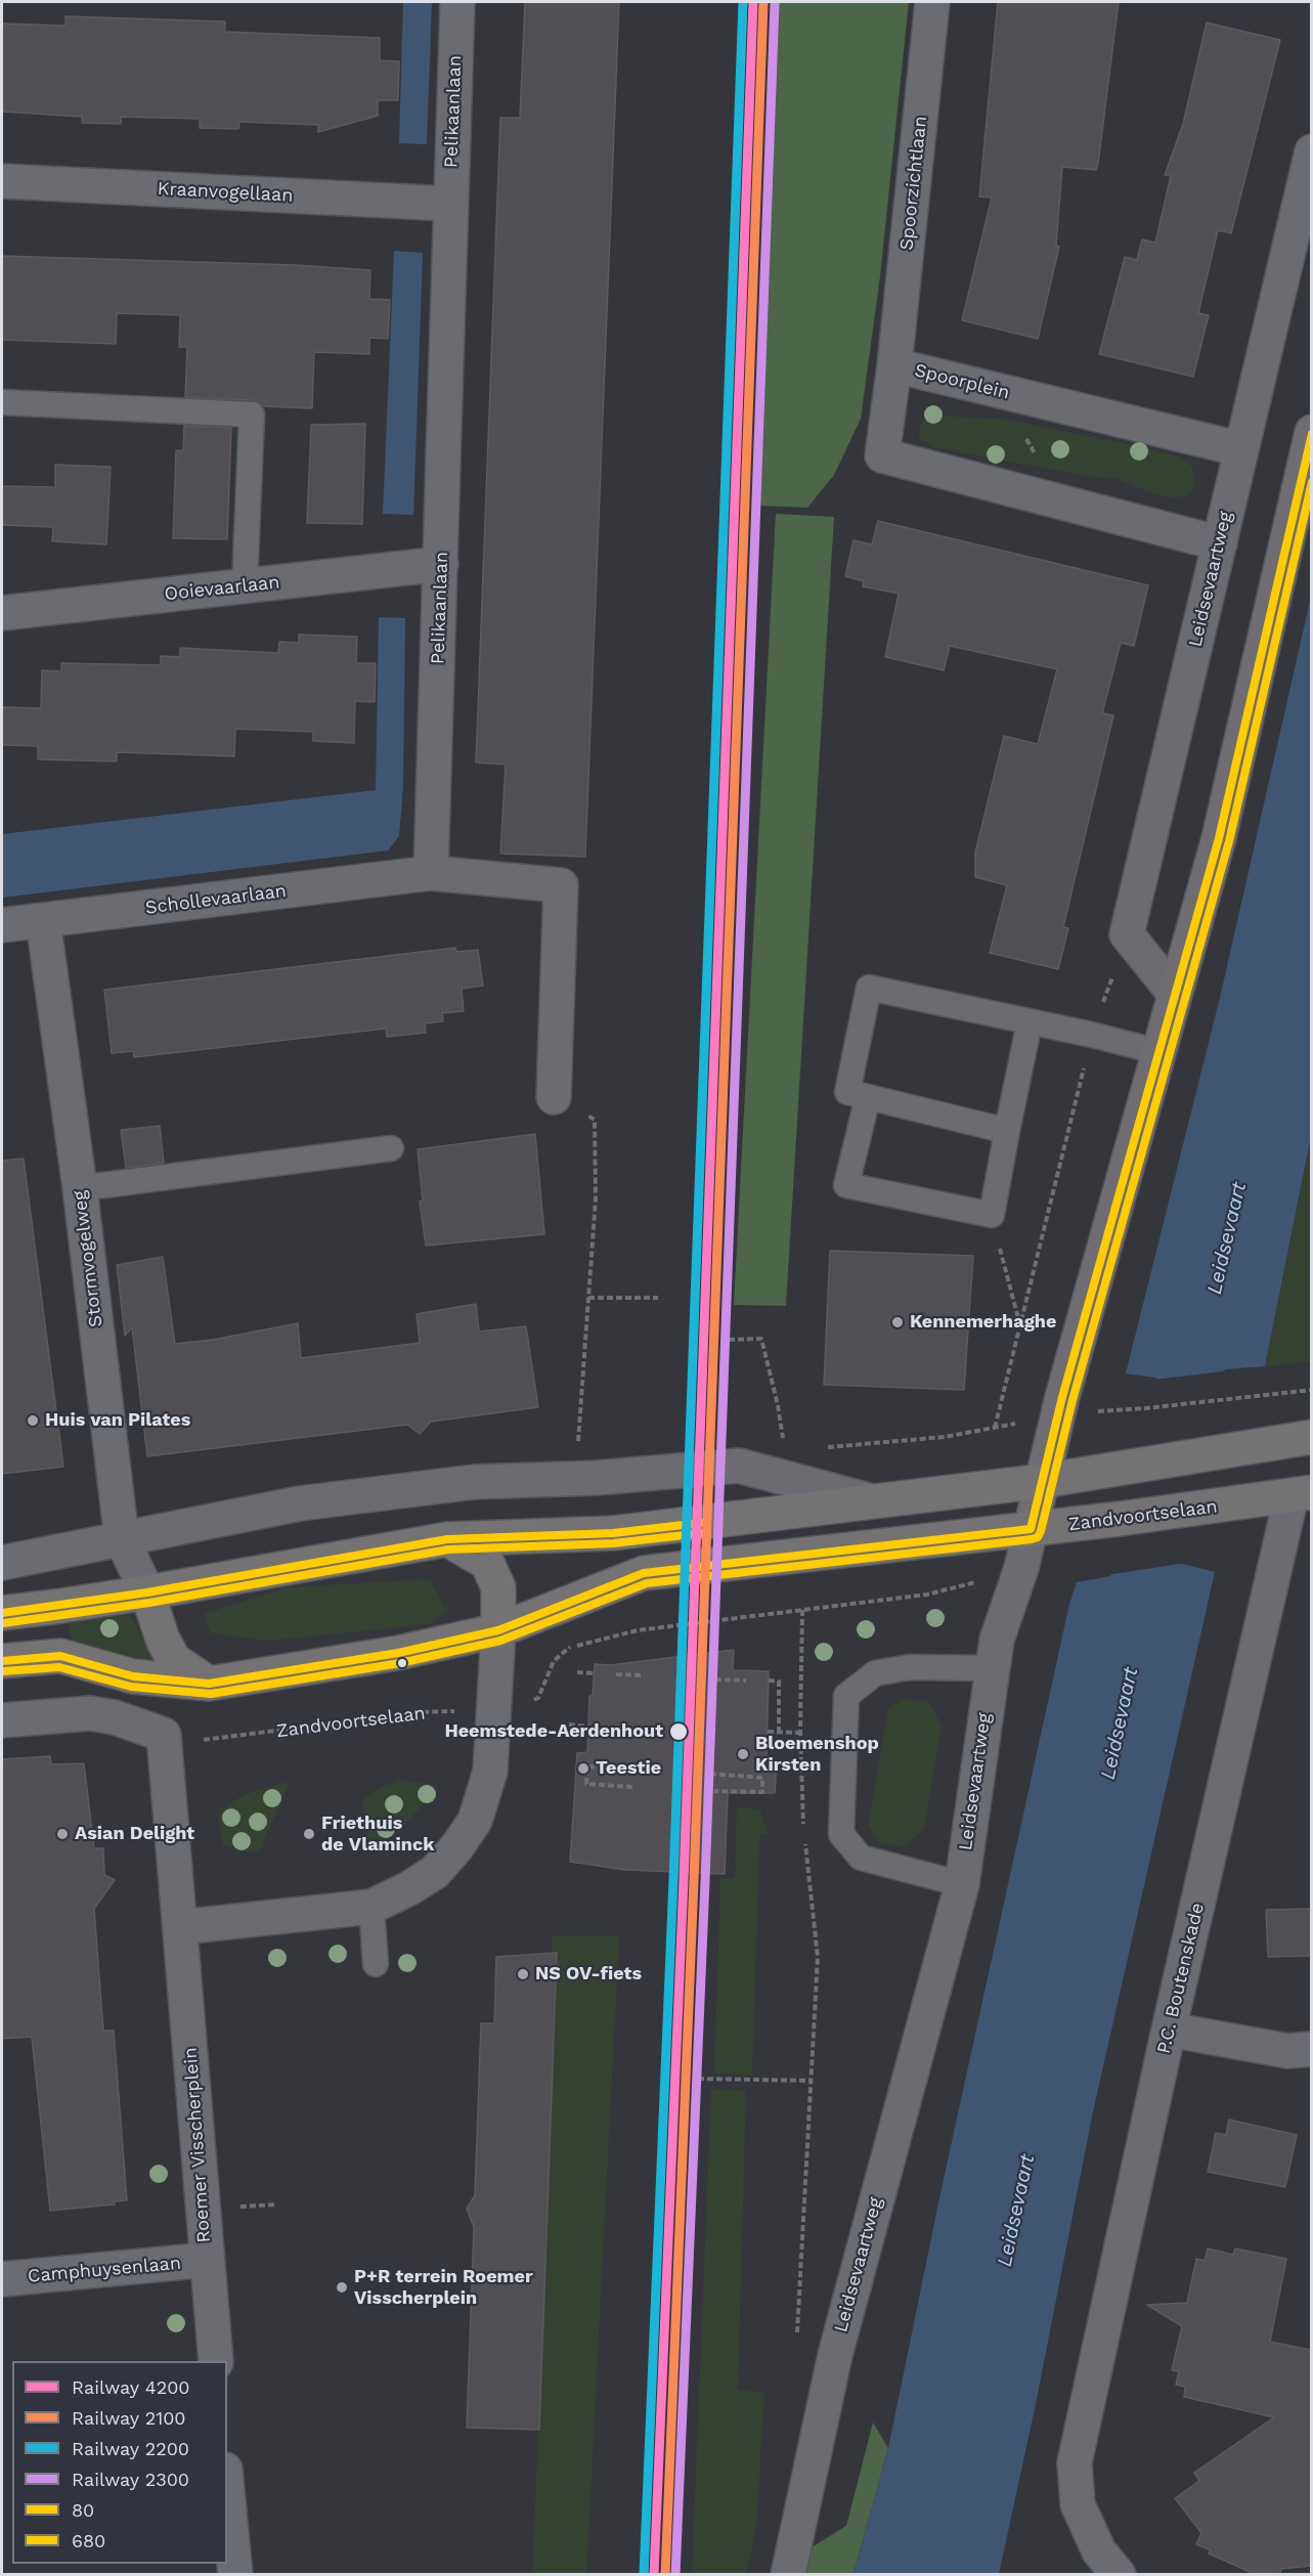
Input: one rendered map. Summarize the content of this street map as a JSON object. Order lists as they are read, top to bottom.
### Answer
{
  "streets": {
    "main road": ["Leidsevaartweg", "Zandvoortselaan"],
    "street": [
      "Pelikaanlaan",
      "Spoorzichtlaan",
      "Kraanvogellaan",
      "Spoorplein",
      "Ooievaarlaan",
      "Schollevaarlaan",
      "Stormvogelweg",
      "P.C. Boutenskade",
      "Roemer Visscherplein",
      "Camphuysenlaan"
    ]
  },
  "crossings": [
    ["Pelikaanlaan", "Kraanvogellaan"],
    ["Pelikaanlaan", "Ooievaarlaan"],
    ["Pelikaanlaan", "Schollevaarlaan"],
    ["Spoorzichtlaan", "Spoorplein"],
    ["Spoorplein", "Leidsevaartweg"],
    ["Leidsevaartweg", "Zandvoortselaan"],
    ["Schollevaarlaan", "Stormvogelweg"],
    ["Zandvoortselaan", "P.C. Boutenskade"],
    ["Zandvoortselaan", "Roemer Visscherplein"],
    ["Roemer Visscherplein", "Camphuysenlaan"]
  ],
  "water": ["Leidsevaart"],
  "places": [
    "Kennemerhaghe",
    "Huis van Pilates",
    "Heemstede-Aerdenhout",
    "Bloemenshop Kirsten",
    "Teestie",
    "Asian Delight",
    "Friethuis de Vlaminck",
    "NS OV-fiets",
    "P+R terrein Roemer Visscherplein"
  ],
  "lines": [
    "rail line 4200",
    "rail line 2100",
    "rail line 2200",
    "rail line 2300",
    "transit line 80",
    "transit line 680"
  ],
  "legend": [
    "Railway 4200",
    "Railway 2100",
    "Railway 2200",
    "Railway 2300",
    "80",
    "680"
  ]
}
